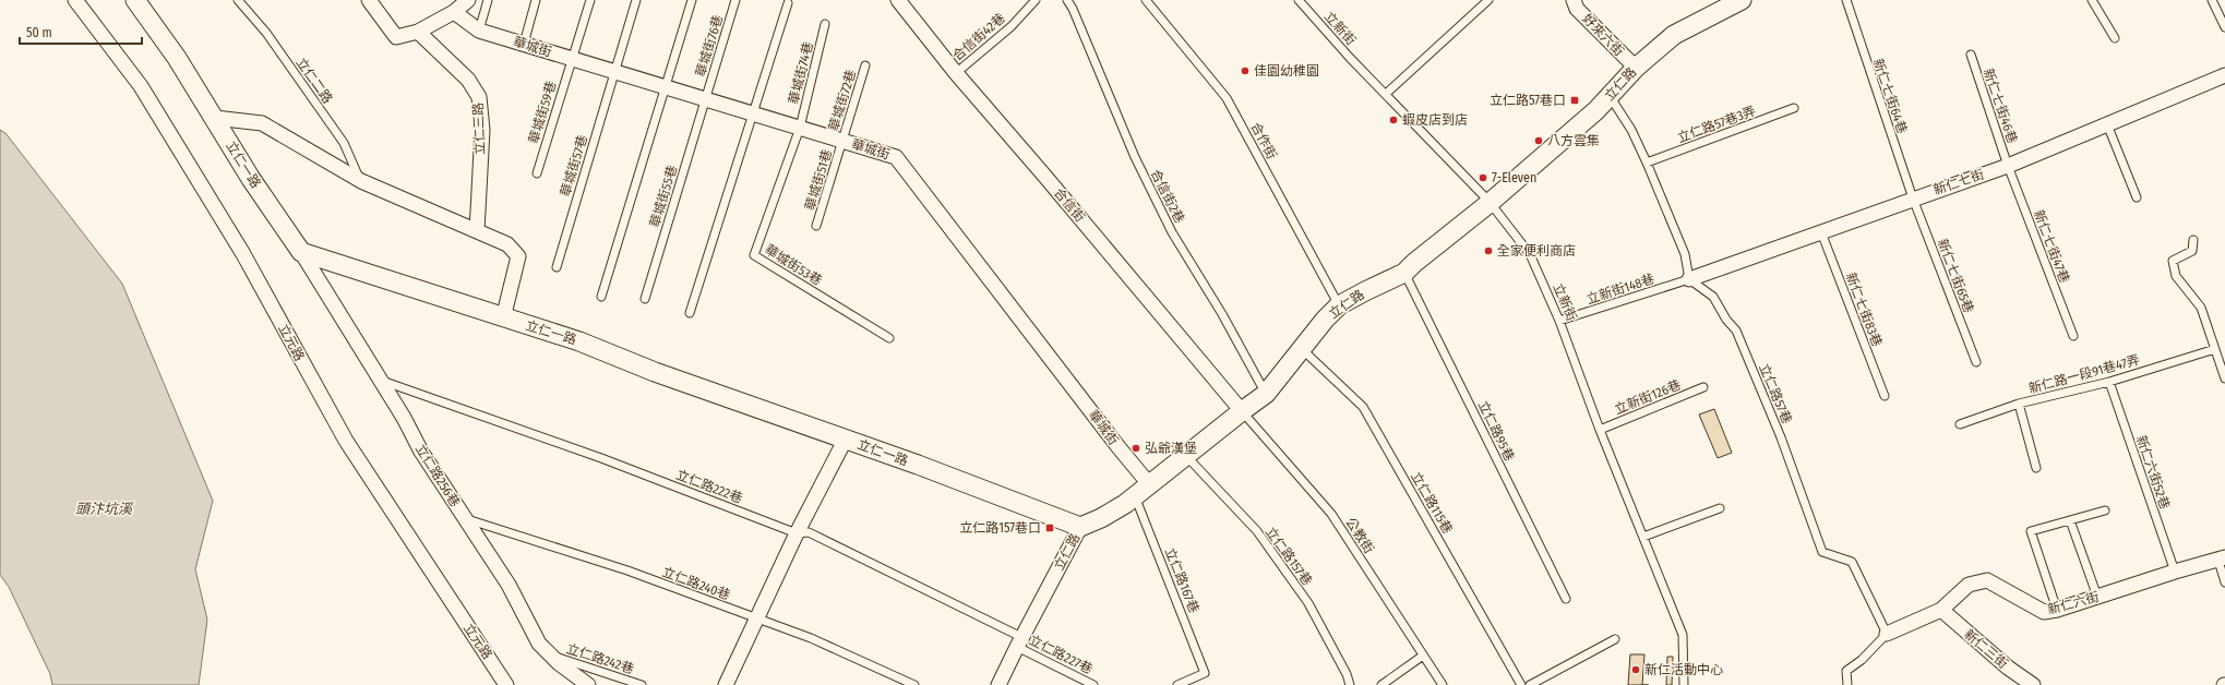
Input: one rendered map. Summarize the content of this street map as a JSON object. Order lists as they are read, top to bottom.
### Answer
{
  "streets": {
    "street": [
      "好來六街",
      "華城街",
      "立仁路",
      "立仁三路",
      "立仁一路",
      "新仁七街",
      "合信街",
      "立元路",
      "立仁路256巷",
      "新仁六街",
      "新仁三街"
    ],
    "lane": [
      "立新街",
      "合信街42巷",
      "華城街76巷",
      "華城街74巷",
      "立仁二路",
      "新仁七街64巷",
      "華城街72巷",
      "新仁七街46巷",
      "華城街59巷",
      "立仁路57巷3弄",
      "合作街",
      "華城街57巷",
      "華城街51巷",
      "華城街55巷",
      "合信街2巷",
      "新仁七街47巷",
      "華城街53巷",
      "新仁七街65巷",
      "立新街148巷",
      "新仁七街83巷",
      "新仁路一段91巷47弄",
      "立仁路57巷",
      "立新街126巷",
      "立仁路95巷",
      "新仁六街52巷",
      "立仁路222巷",
      "立仁路115巷",
      "公教街",
      "立仁路157巷",
      "立仁路167巷",
      "立仁路240巷",
      "立仁路227巷",
      "立仁路242巷"
    ]
  },
  "crossings": [
    ["立新街", "立仁路"],
    ["立新街", "立新街148巷"],
    ["立新街", "立新街126巷"],
    ["好來六街", "立仁路"],
    ["合信街42巷", "合信街"],
    ["華城街76巷", "華城街"],
    ["華城街76巷", "華城街55巷"],
    ["華城街", "華城街74巷"],
    ["華城街", "立仁路"],
    ["華城街", "華城街72巷"],
    ["華城街", "華城街59巷"],
    ["華城街", "華城街57巷"],
    ["華城街", "華城街51巷"],
    ["華城街", "華城街55巷"],
    ["華城街", "華城街53巷"],
    ["華城街74巷", "華城街53巷"],
    ["立仁路", "合作街"],
    ["立仁路", "立仁一路"],
    ["立仁路", "合信街2巷"],
    ["立仁路", "合信街"],
    ["立仁路", "立仁路95巷"],
    ["立仁路", "立仁路222巷"],
    ["立仁路", "立仁路115巷"],
    ["立仁路", "公教街"],
    ["立仁路", "立仁路157巷"],
    ["立仁路", "立仁路167巷"],
    ["立仁路", "立仁路227巷"],
    ["新仁七街64巷", "新仁七街"],
    ["新仁七街64巷", "新仁七街65巷"],
    ["華城街72巷", "華城街51巷"],
    ["新仁七街46巷", "新仁七街"],
    ["新仁七街46巷", "新仁七街47巷"],
    ["立仁一路", "立仁路256巷"],
    ["新仁七街", "新仁七街47巷"],
    ["新仁七街", "新仁七街65巷"],
    ["新仁七街", "立新街148巷"],
    ["新仁七街", "新仁七街83巷"],
    ["新仁七街", "立仁路57巷"],
    ["合信街", "公教街"],
    ["立新街148巷", "立仁路57巷"],
    ["新仁路一段91巷47弄", "新仁六街52巷"],
    ["立仁路57巷", "新仁六街"],
    ["新仁六街52巷", "新仁六街"],
    ["立仁路256巷", "立仁路222巷"],
    ["立仁路256巷", "立仁路240巷"],
    ["立仁路256巷", "立仁路242巷"],
    ["立仁路222巷", "立仁路227巷"],
    ["新仁六街", "新仁三街"]
  ],
  "water": ["頭汴坑溪"],
  "places": {
    "other": [
      "佳園幼稚園",
      "蝦皮店到店",
      "八方雲集",
      "7-Eleven",
      "全家便利商店",
      "弘爺漢堡",
      "新仁活動中心"
    ],
    "transit": ["立仁路57巷口", "立仁路157巷口"]
  },
  "scale_bar": "50 m"
}
